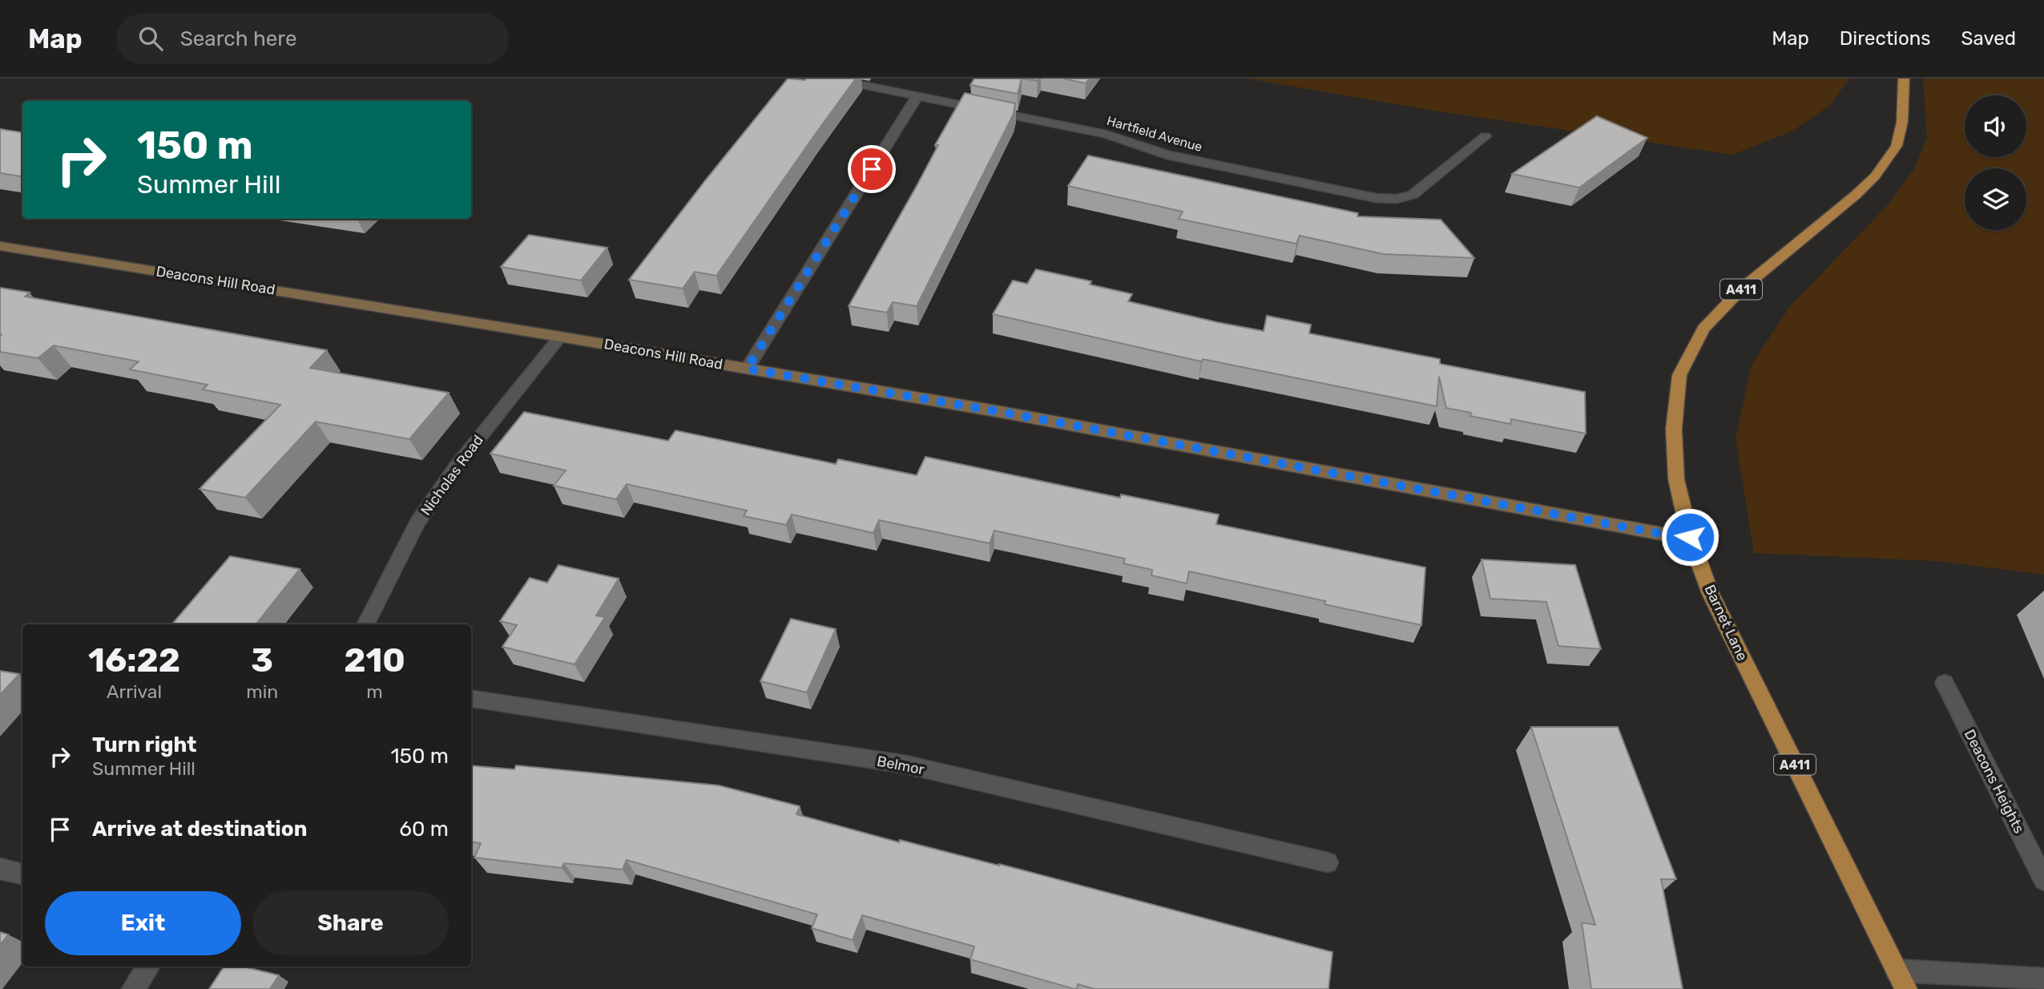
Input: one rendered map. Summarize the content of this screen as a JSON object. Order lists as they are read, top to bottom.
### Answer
{
  "streets": {
    "main road": ["A411", "Barnet Lane"],
    "street": [
      "Hartfield Avenue",
      "Deacons Hill Road",
      "Nicholas Road",
      "Belmor",
      "Deacons Heights"
    ]
  },
  "crossings": [
    ["Deacons Hill Road", "Nicholas Road"],
    ["Deacons Hill Road", "Barnet Lane"]
  ],
  "page": {
    "header": "Map",
    "search": "Search here",
    "nav": ["Map", "Directions", "Saved"],
    "turn": ["150 m", "Summer Hill"],
    "eta": [
      "16:22",
      "Arrival",
      "3",
      "min",
      "210",
      "m"
    ],
    "list": [
      {
        "name": "Turn right",
        "note": "Summer Hill",
        "value": "150 m"
      },
      {
        "name": "Arrive at destination",
        "value": "60 m"
      }
    ],
    "buttons": ["Exit", "Share"]
  }
}
